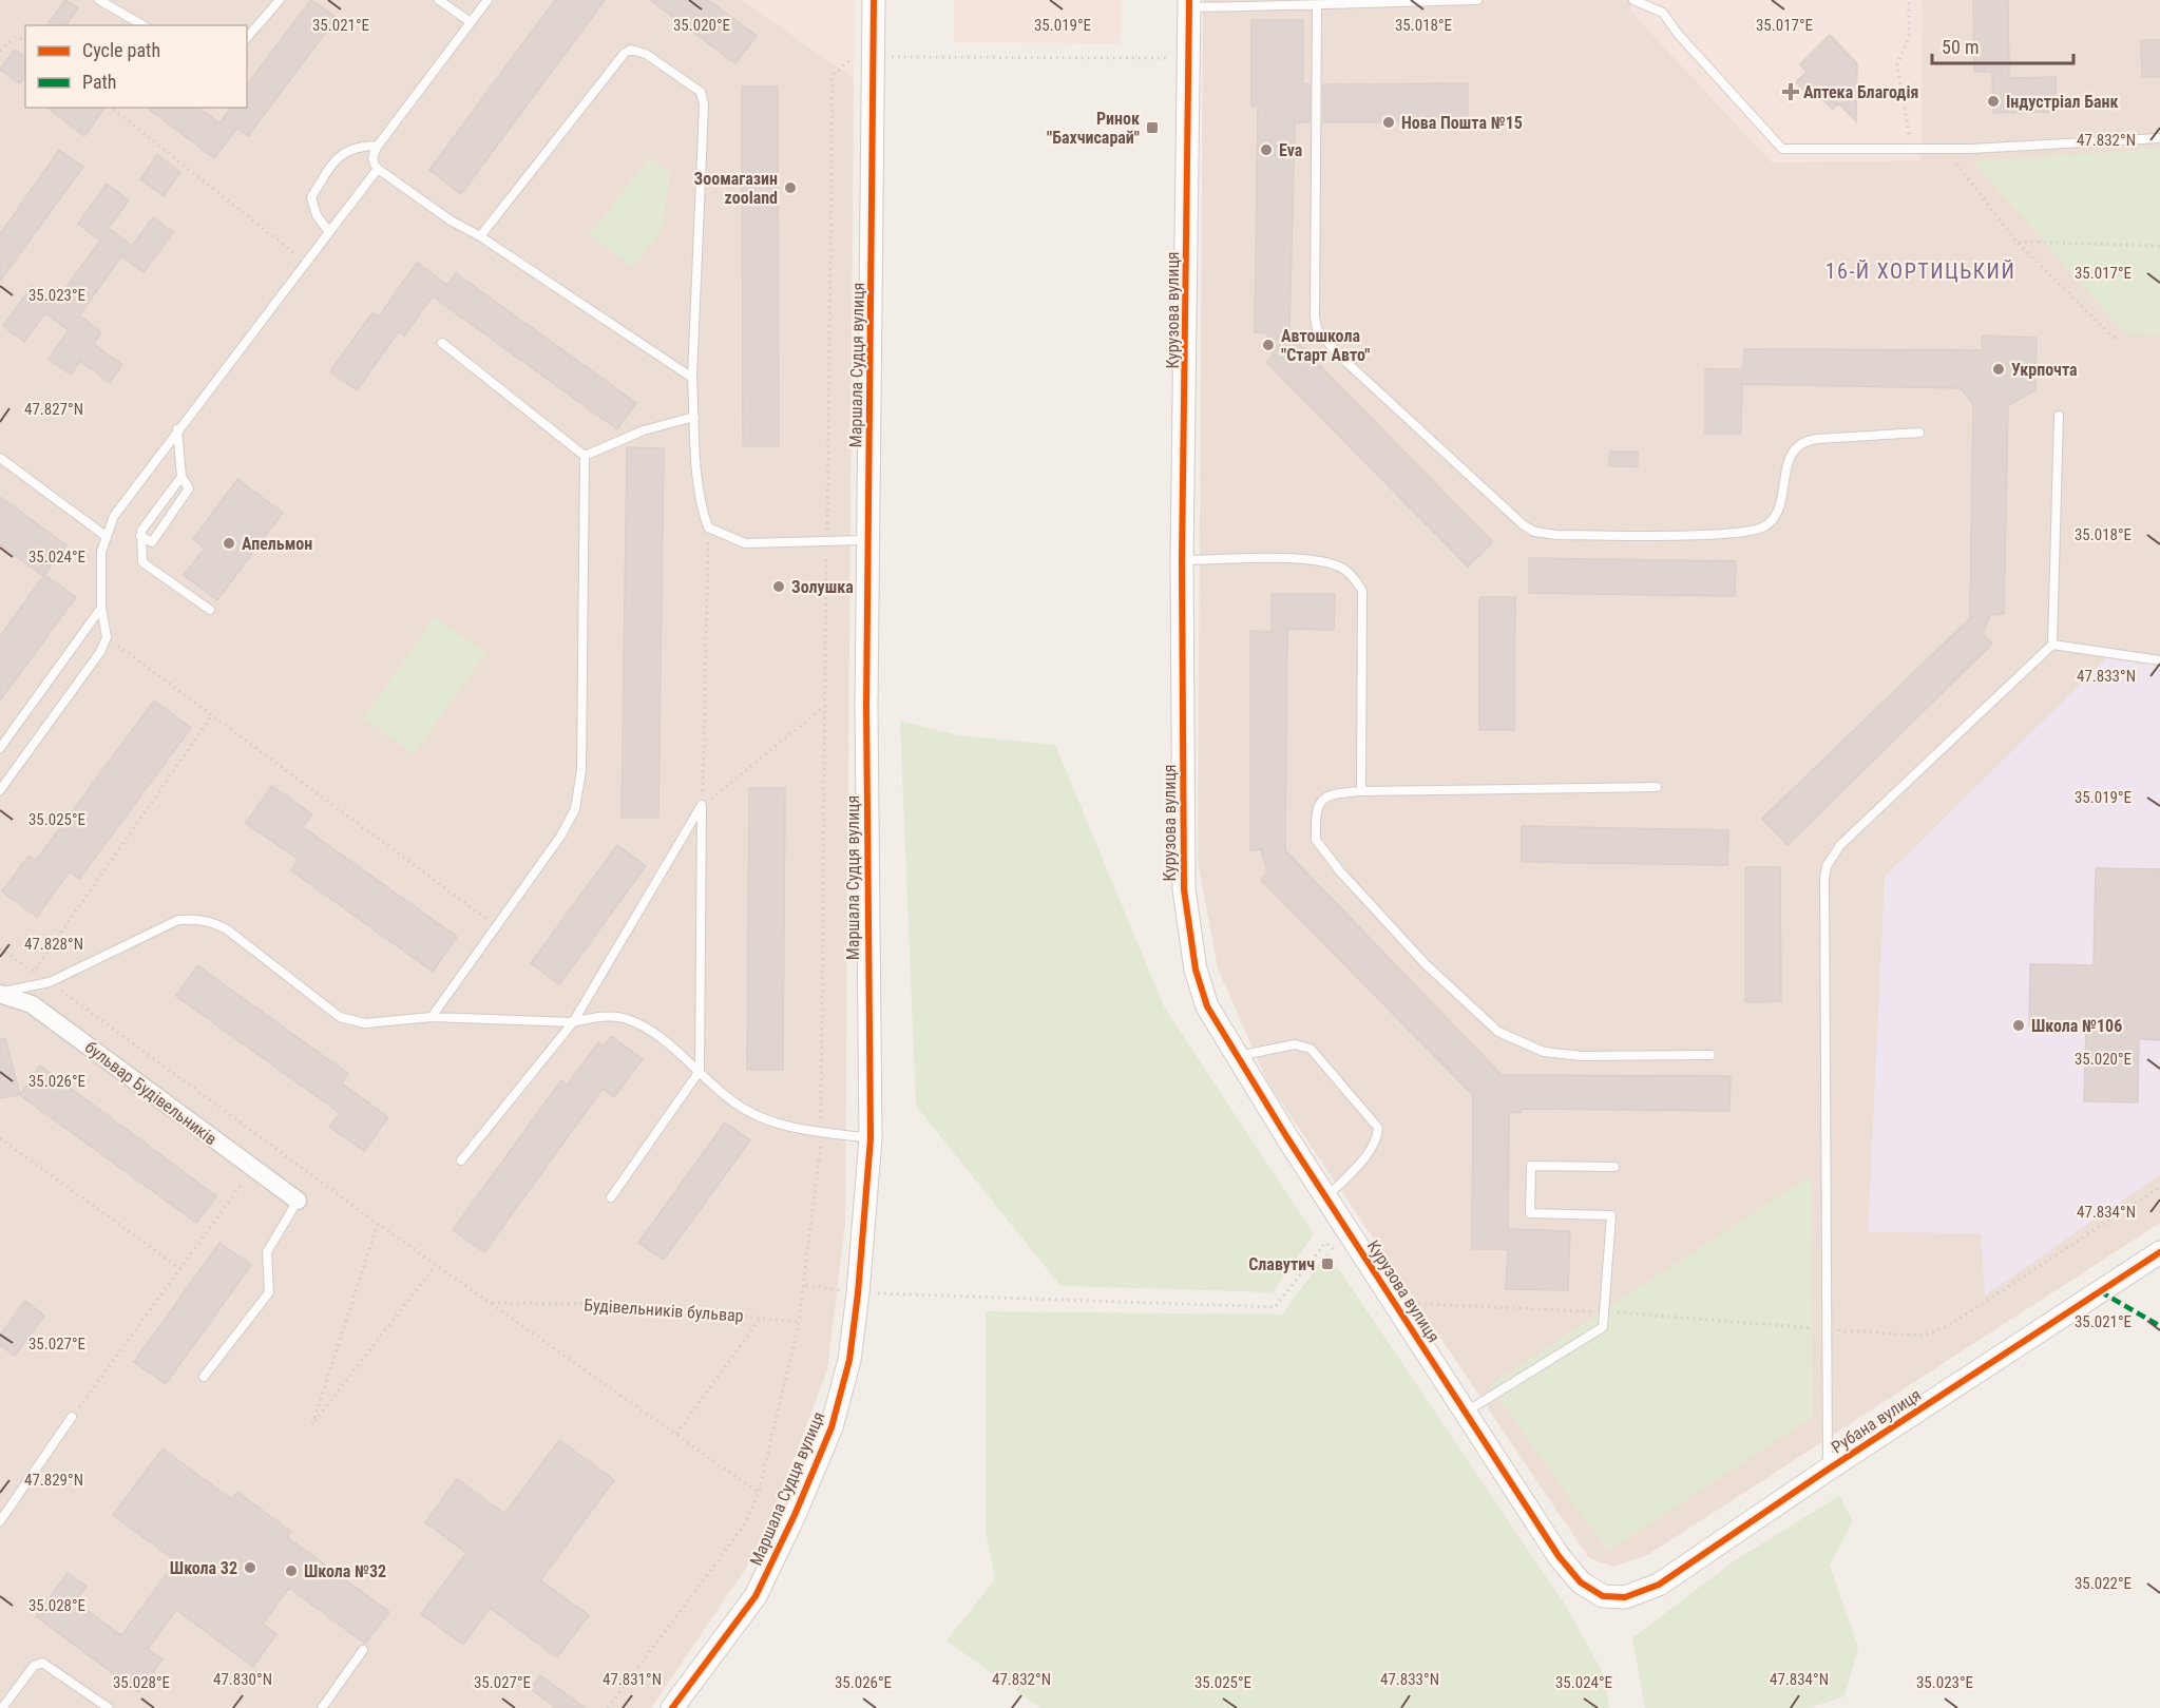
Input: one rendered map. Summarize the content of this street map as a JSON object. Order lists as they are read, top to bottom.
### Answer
{
  "streets": {
    "street": [
      "Курузова вулиця",
      "Маршала Судця вулиця",
      "бульвар Будівельників",
      "Рубана вулиця"
    ],
    "path": ["Будівельників бульвар"]
  },
  "crossings": [
    ["Курузова вулиця", "Рубана вулиця"]
  ],
  "districts": ["16-Й ХОРТИЦЬКИЙ"],
  "places": {
    "health": ["Аптека Благодiя"],
    "other": [
      "Iндустрiал Банк",
      "Нова Пошта №15",
      "Eva",
      "Зоомагазин zooland",
      "Автошкола \"Старт Авто\"",
      "Укрпочта",
      "Апельмон",
      "Золушка",
      "Школа №106",
      "Школа 32",
      "Школа №32"
    ],
    "transit": ["Ринок \"Бахчисарай\"", "Славутич"]
  },
  "legend": ["Cycle path", "Path"],
  "scale_bar": "50 m",
  "coordinates": [
    "35.020°E",
    "35.019°E",
    "35.018°E",
    "35.021°E",
    "35.017°E",
    "47.832°N",
    "35.023°E",
    "47.827°N",
    "35.024°E",
    "47.833°N",
    "35.025°E",
    "47.828°N",
    "35.026°E",
    "47.834°N",
    "35.027°E",
    "47.829°N",
    "35.022°E",
    "35.028°E",
    "47.830°N",
    "47.831°N"
  ]
}
